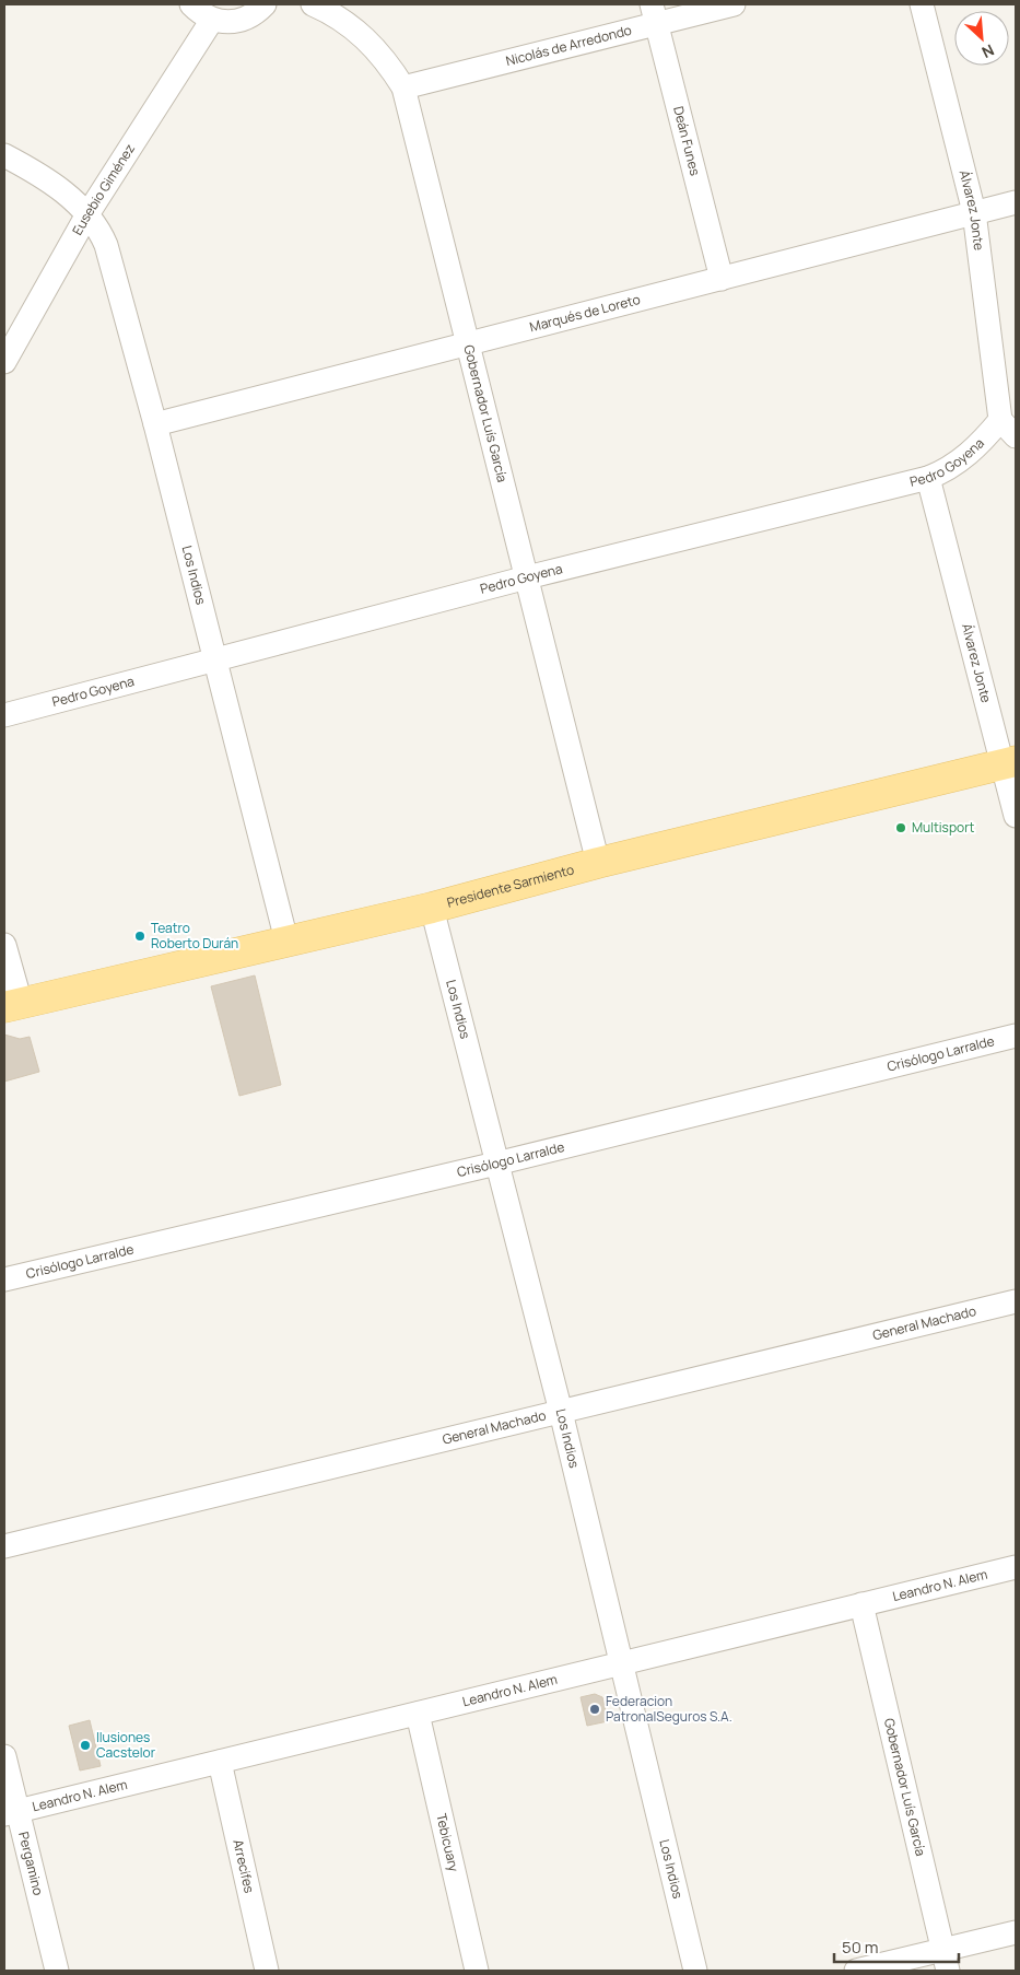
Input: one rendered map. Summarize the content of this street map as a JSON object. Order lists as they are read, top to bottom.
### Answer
{
  "streets": {
    "main road": ["Presidente Sarmiento"],
    "street": [
      "Nicolás de Arredondo",
      "Deán Funes",
      "Eusebio Giménez",
      "Álvarez Jonte",
      "Marqués de Loreto",
      "Gobernador Luís García",
      "Pedro Goyena",
      "Los Indios",
      "Crisólogo Larralde",
      "General Machado",
      "Leandro N. Alem",
      "Tebicuary",
      "Pergamino",
      "Arrecifes"
    ]
  },
  "crossings": [
    ["Nicolás de Arredondo", "Deán Funes"],
    ["Nicolás de Arredondo", "Gobernador Luís García"],
    ["Deán Funes", "Marqués de Loreto"],
    ["Eusebio Giménez", "Los Indios"],
    ["Álvarez Jonte", "Marqués de Loreto"],
    ["Álvarez Jonte", "Pedro Goyena"],
    ["Álvarez Jonte", "Presidente Sarmiento"],
    ["Marqués de Loreto", "Gobernador Luís García"],
    ["Marqués de Loreto", "Los Indios"],
    ["Gobernador Luís García", "Pedro Goyena"],
    ["Gobernador Luís García", "Presidente Sarmiento"],
    ["Gobernador Luís García", "Leandro N. Alem"],
    ["Pedro Goyena", "Los Indios"],
    ["Los Indios", "Presidente Sarmiento"],
    ["Los Indios", "Crisólogo Larralde"],
    ["Los Indios", "General Machado"],
    ["Los Indios", "Leandro N. Alem"],
    ["Leandro N. Alem", "Tebicuary"],
    ["Leandro N. Alem", "Pergamino"],
    ["Leandro N. Alem", "Arrecifes"]
  ],
  "places": [
    "Multisport",
    "Teatro Roberto Durán",
    "Federacion PatronalSeguros S.A.",
    "Ilusiones Cacstelor"
  ],
  "scale_bar": "50 m",
  "north": "bottom right"
}
